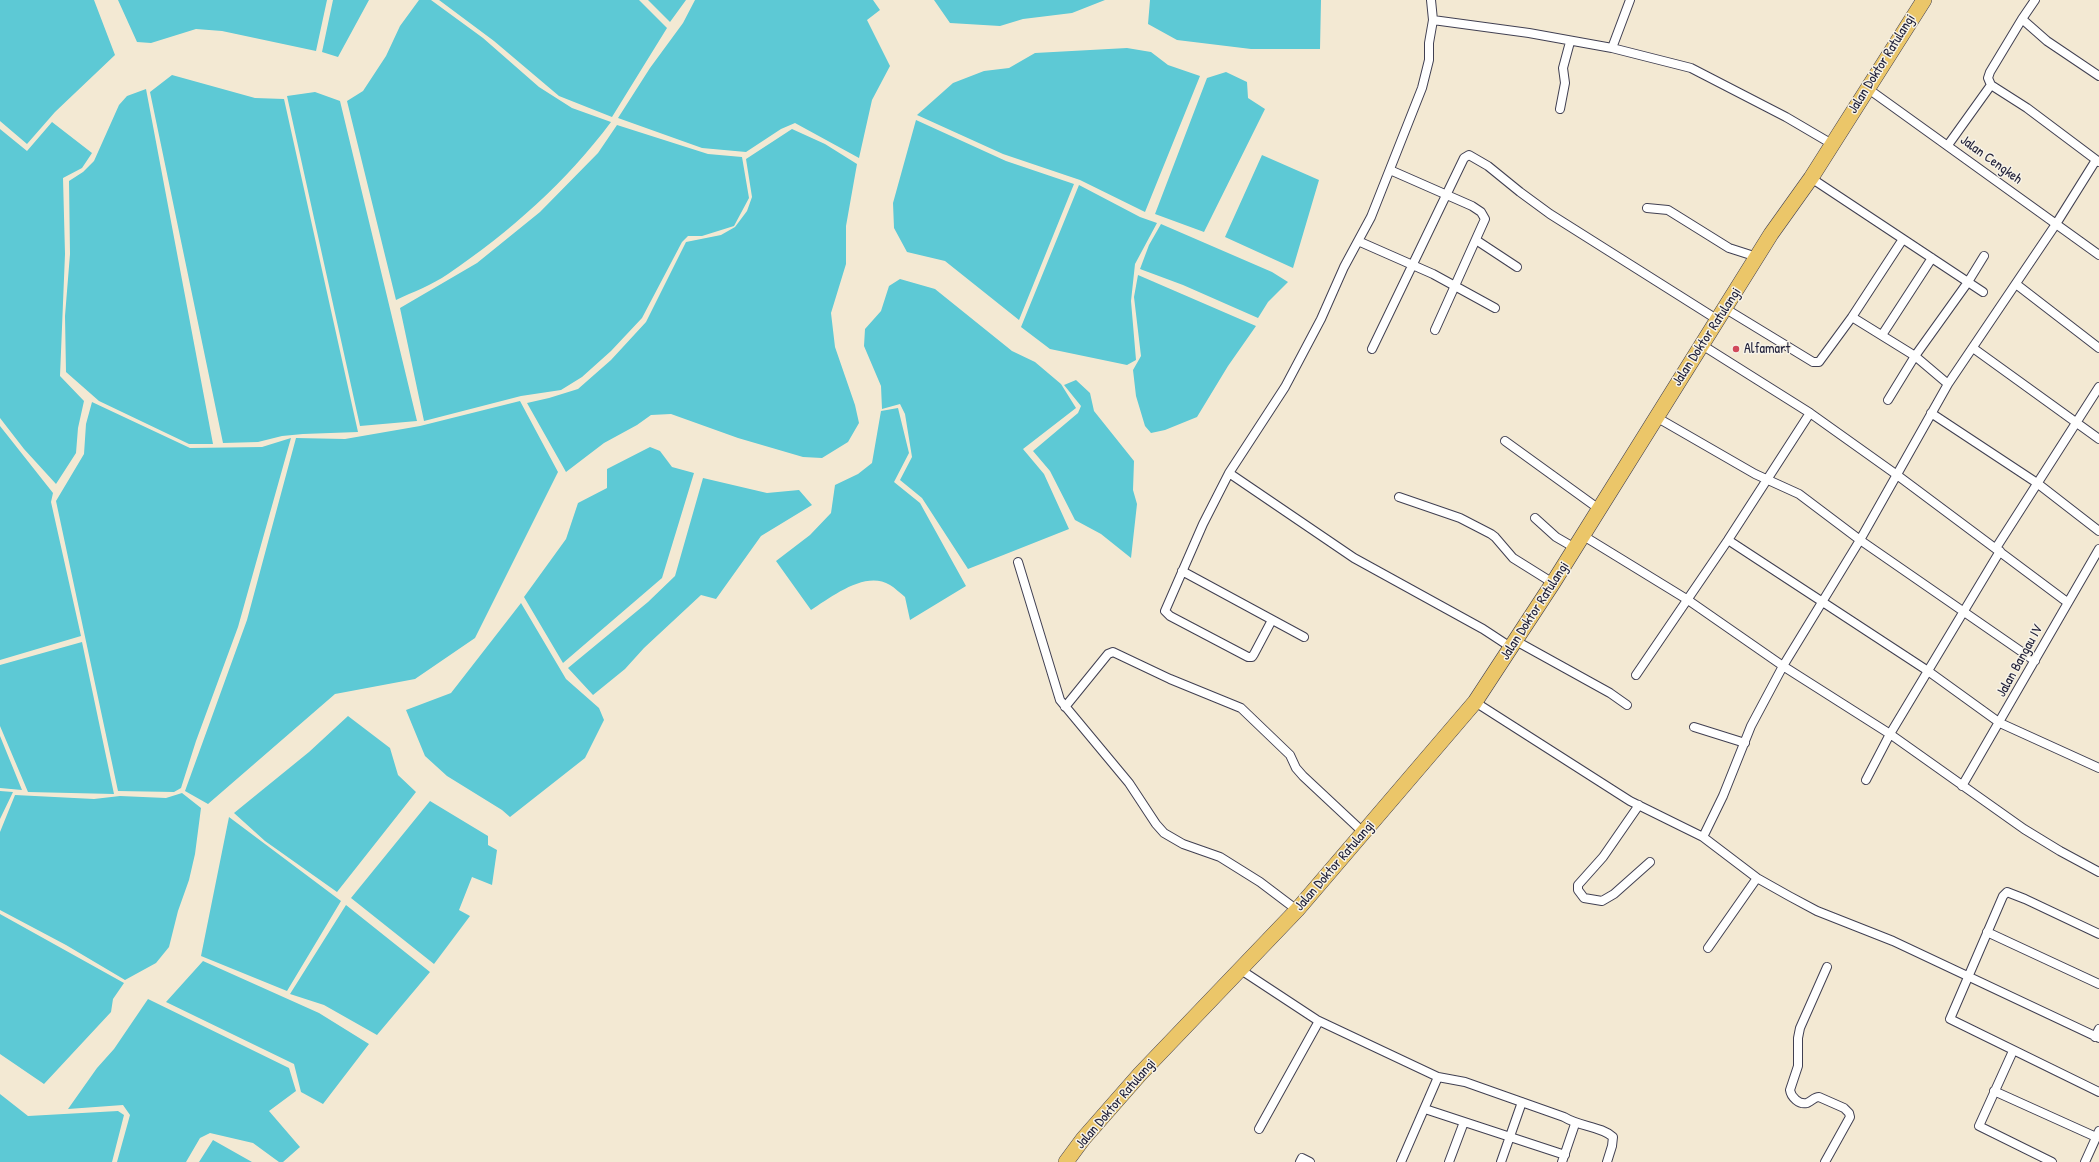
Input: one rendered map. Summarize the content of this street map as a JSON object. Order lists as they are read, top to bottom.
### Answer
{
  "streets": {
    "highway": ["Jalan Doktor Ratulangi"],
    "street": ["Jalan Cengkeh", "Jalan Bangau IV"]
  },
  "crossings": [
    ["Jalan Doktor Ratulangi", "Jalan Cengkeh"]
  ],
  "places": ["Alfamart"]
}
